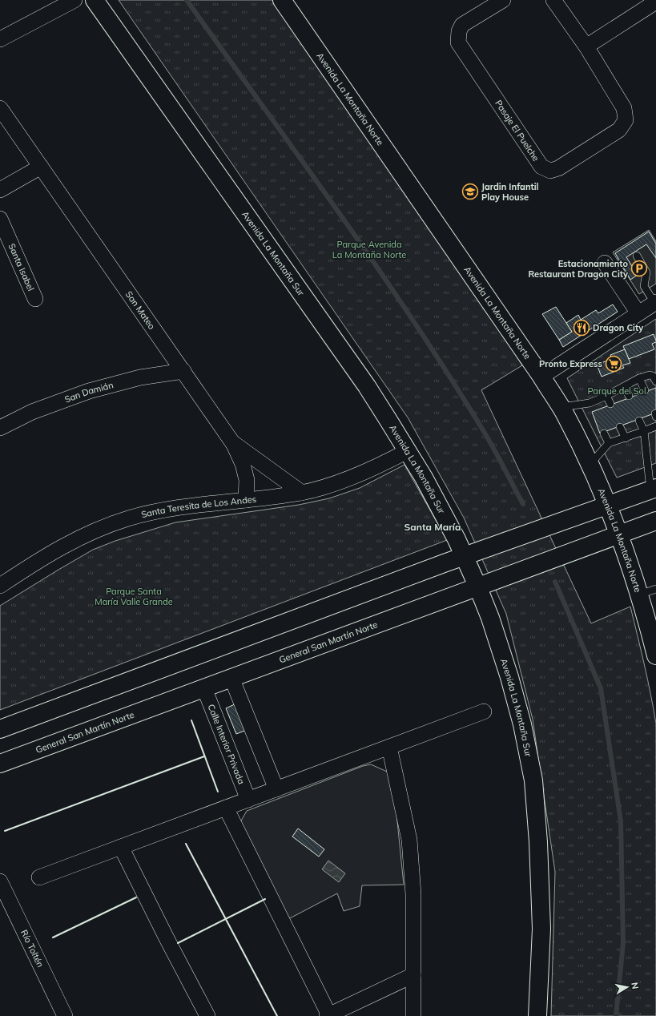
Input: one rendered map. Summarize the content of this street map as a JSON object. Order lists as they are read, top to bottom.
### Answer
{
  "streets": {
    "main road": ["Avenida La Montaña Norte", "Avenida La Montaña Sur", "General San Martín Norte"],
    "street": [
      "Pasaje El Puelche",
      "Santa Isabel",
      "San Mateo",
      "San Damián",
      "Santa Teresita de Los Andes",
      "Calle Interior Privada",
      "Río Toltén"
    ]
  },
  "crossings": [
    ["Avenida La Montaña Norte", "General San Martín Norte"],
    ["Avenida La Montaña Sur", "Santa Teresita de Los Andes"],
    ["Avenida La Montaña Sur", "General San Martín Norte"],
    ["San Mateo", "San Damián"],
    ["San Mateo", "Santa Teresita de Los Andes"],
    ["General San Martín Norte", "Calle Interior Privada"]
  ],
  "districts": ["Santa María"],
  "parks": ["Parque Avenida La Montaña Norte", "Parque del Sol", "Parque Santa María Valle Grande"],
  "places": {
    "school or university": ["Jardin Infantil Play House"],
    "parking": ["Estacionamiento Restaurant Dragon City"],
    "restaurant": ["Dragon City"],
    "supermarket": ["Pronto Express"]
  },
  "north": "right"
}
